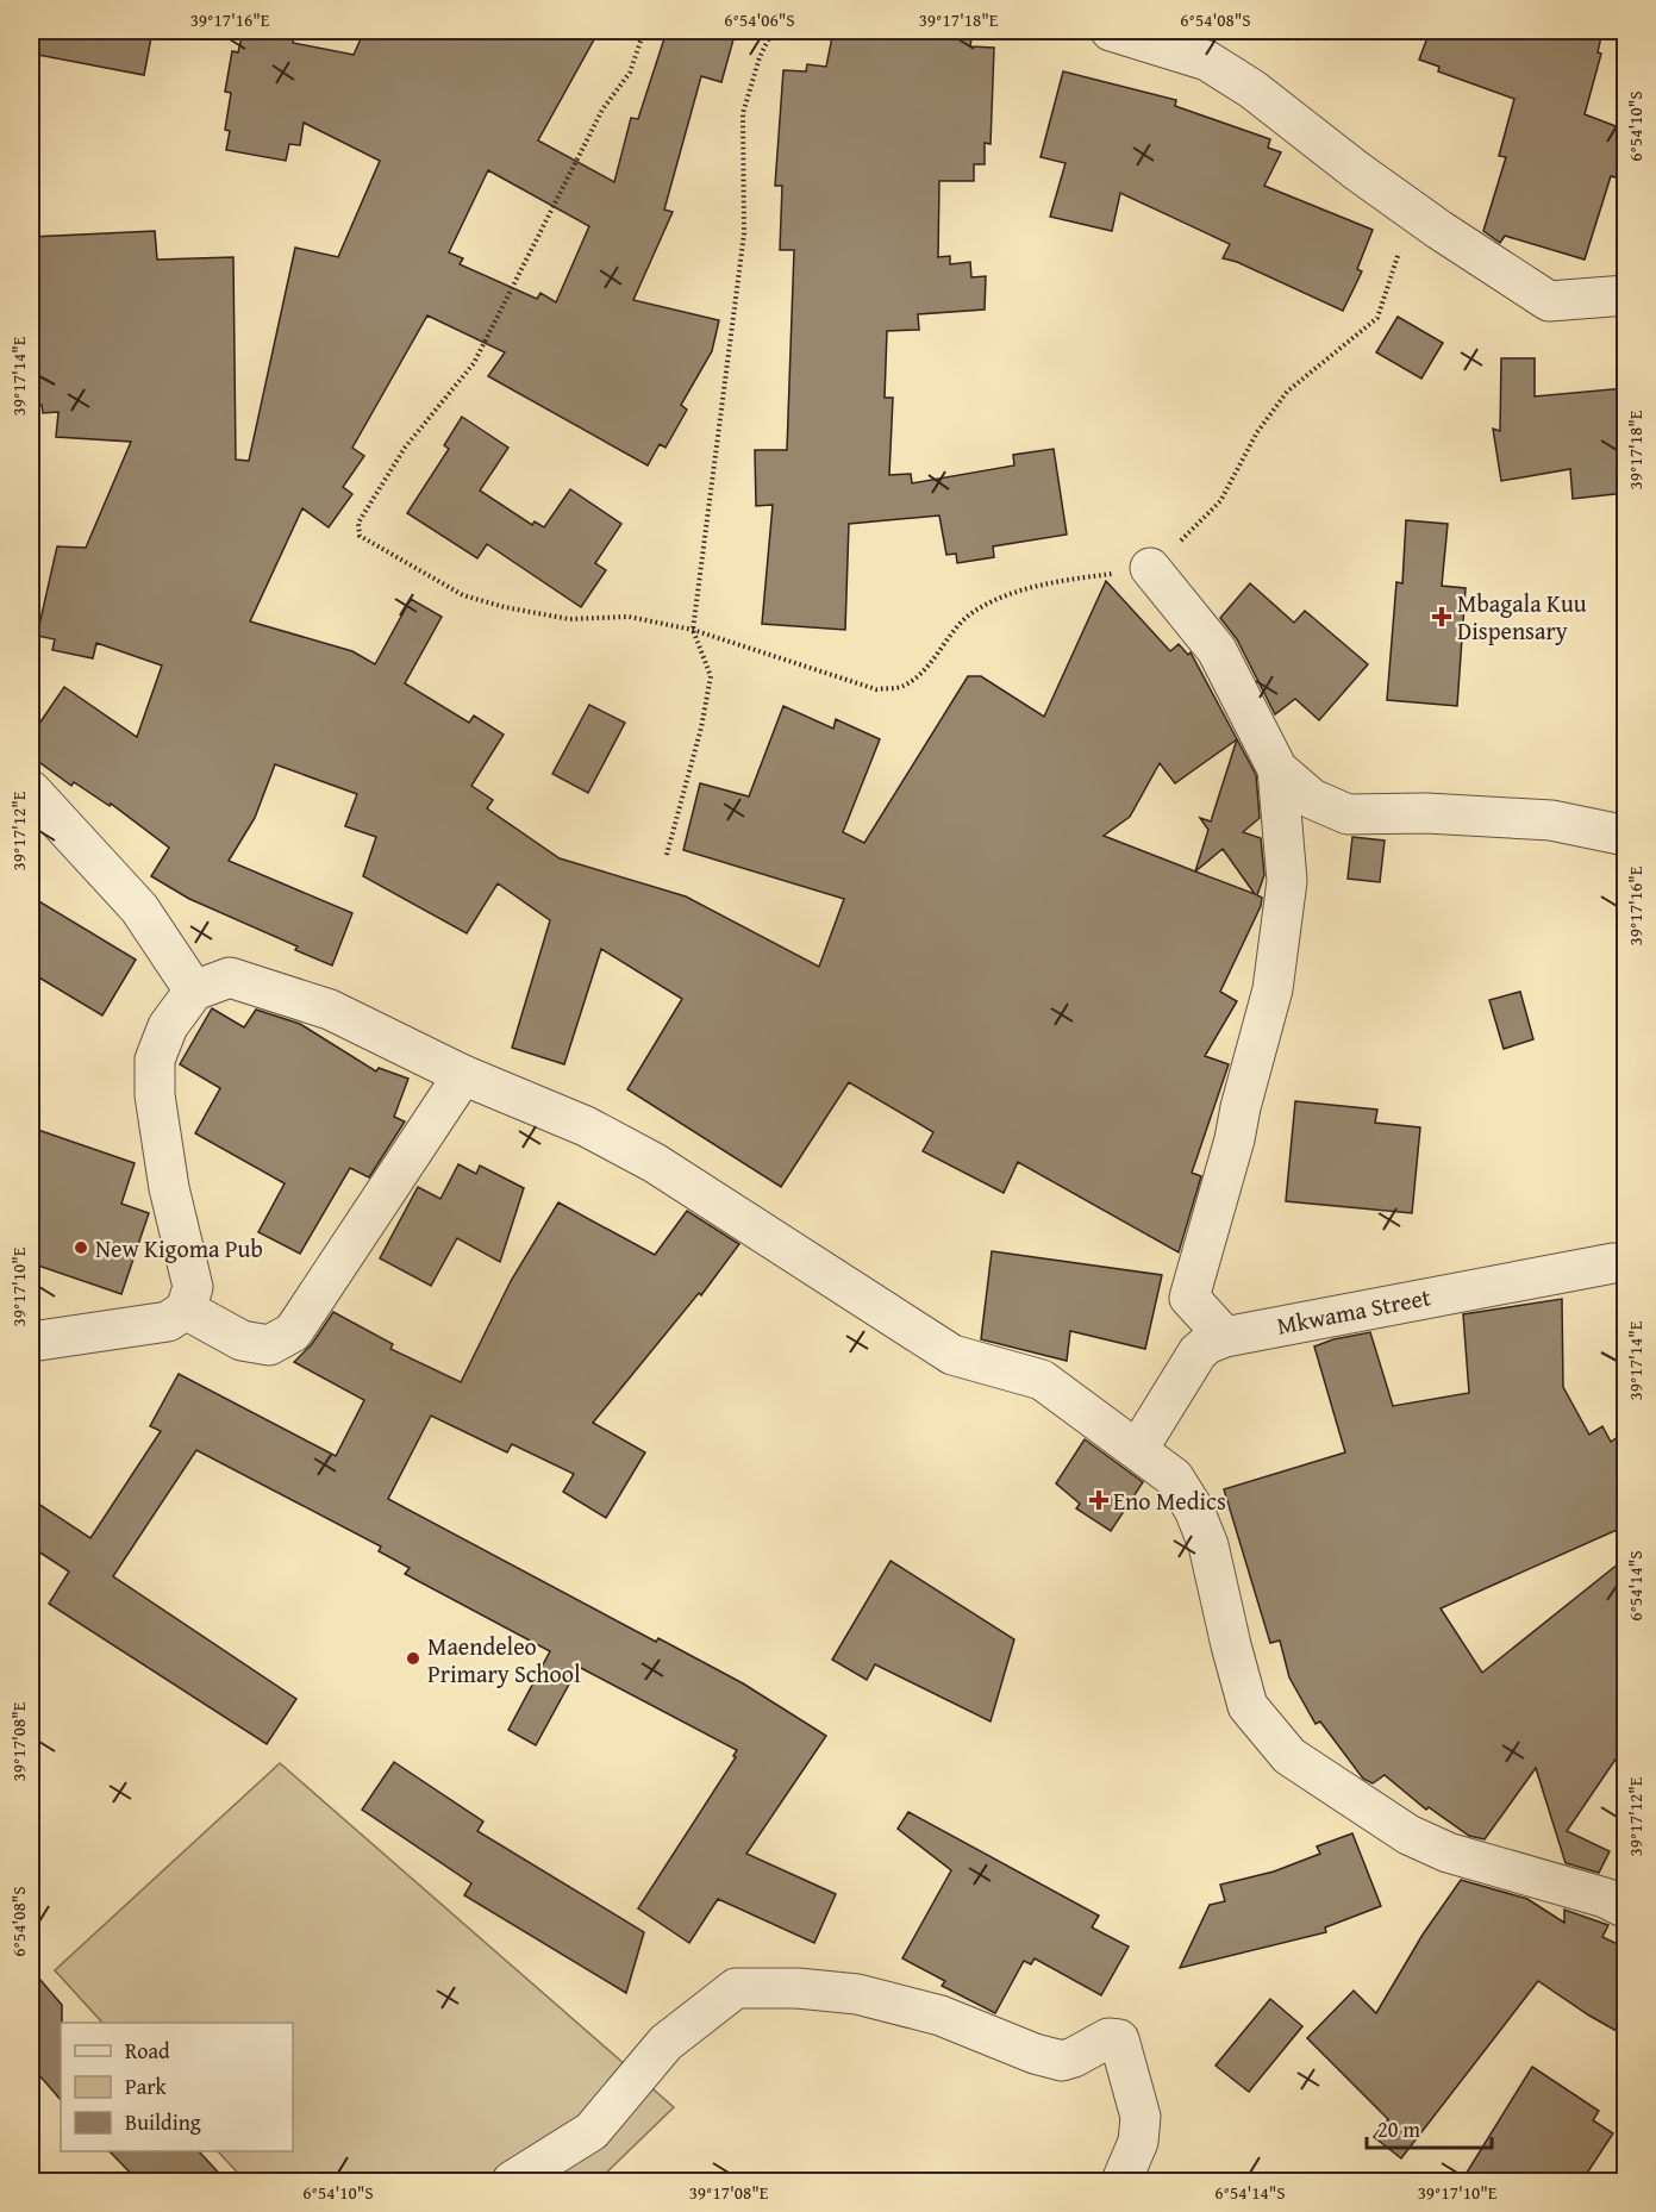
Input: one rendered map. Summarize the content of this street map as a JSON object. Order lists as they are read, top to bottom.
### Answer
{
  "streets": {
    "street": ["Mkwama Street"]
  },
  "places": {
    "health": ["Mbagala Kuu Dispensary", "Eno Medics"],
    "other": ["New Kigoma Pub", "Maendeleo Primary School"]
  },
  "legend": ["Road", "Park", "Building"],
  "scale_bar": "20 m",
  "coordinates": [
    "39°17'16\"E",
    "6°54'06\"S",
    "39°17'18\"E",
    "6°54'08\"S",
    "6°54'10\"S",
    "39°17'14\"E",
    "39°17'12\"E",
    "39°17'10\"E",
    "6°54'14\"S",
    "39°17'08\"E"
  ]
}
